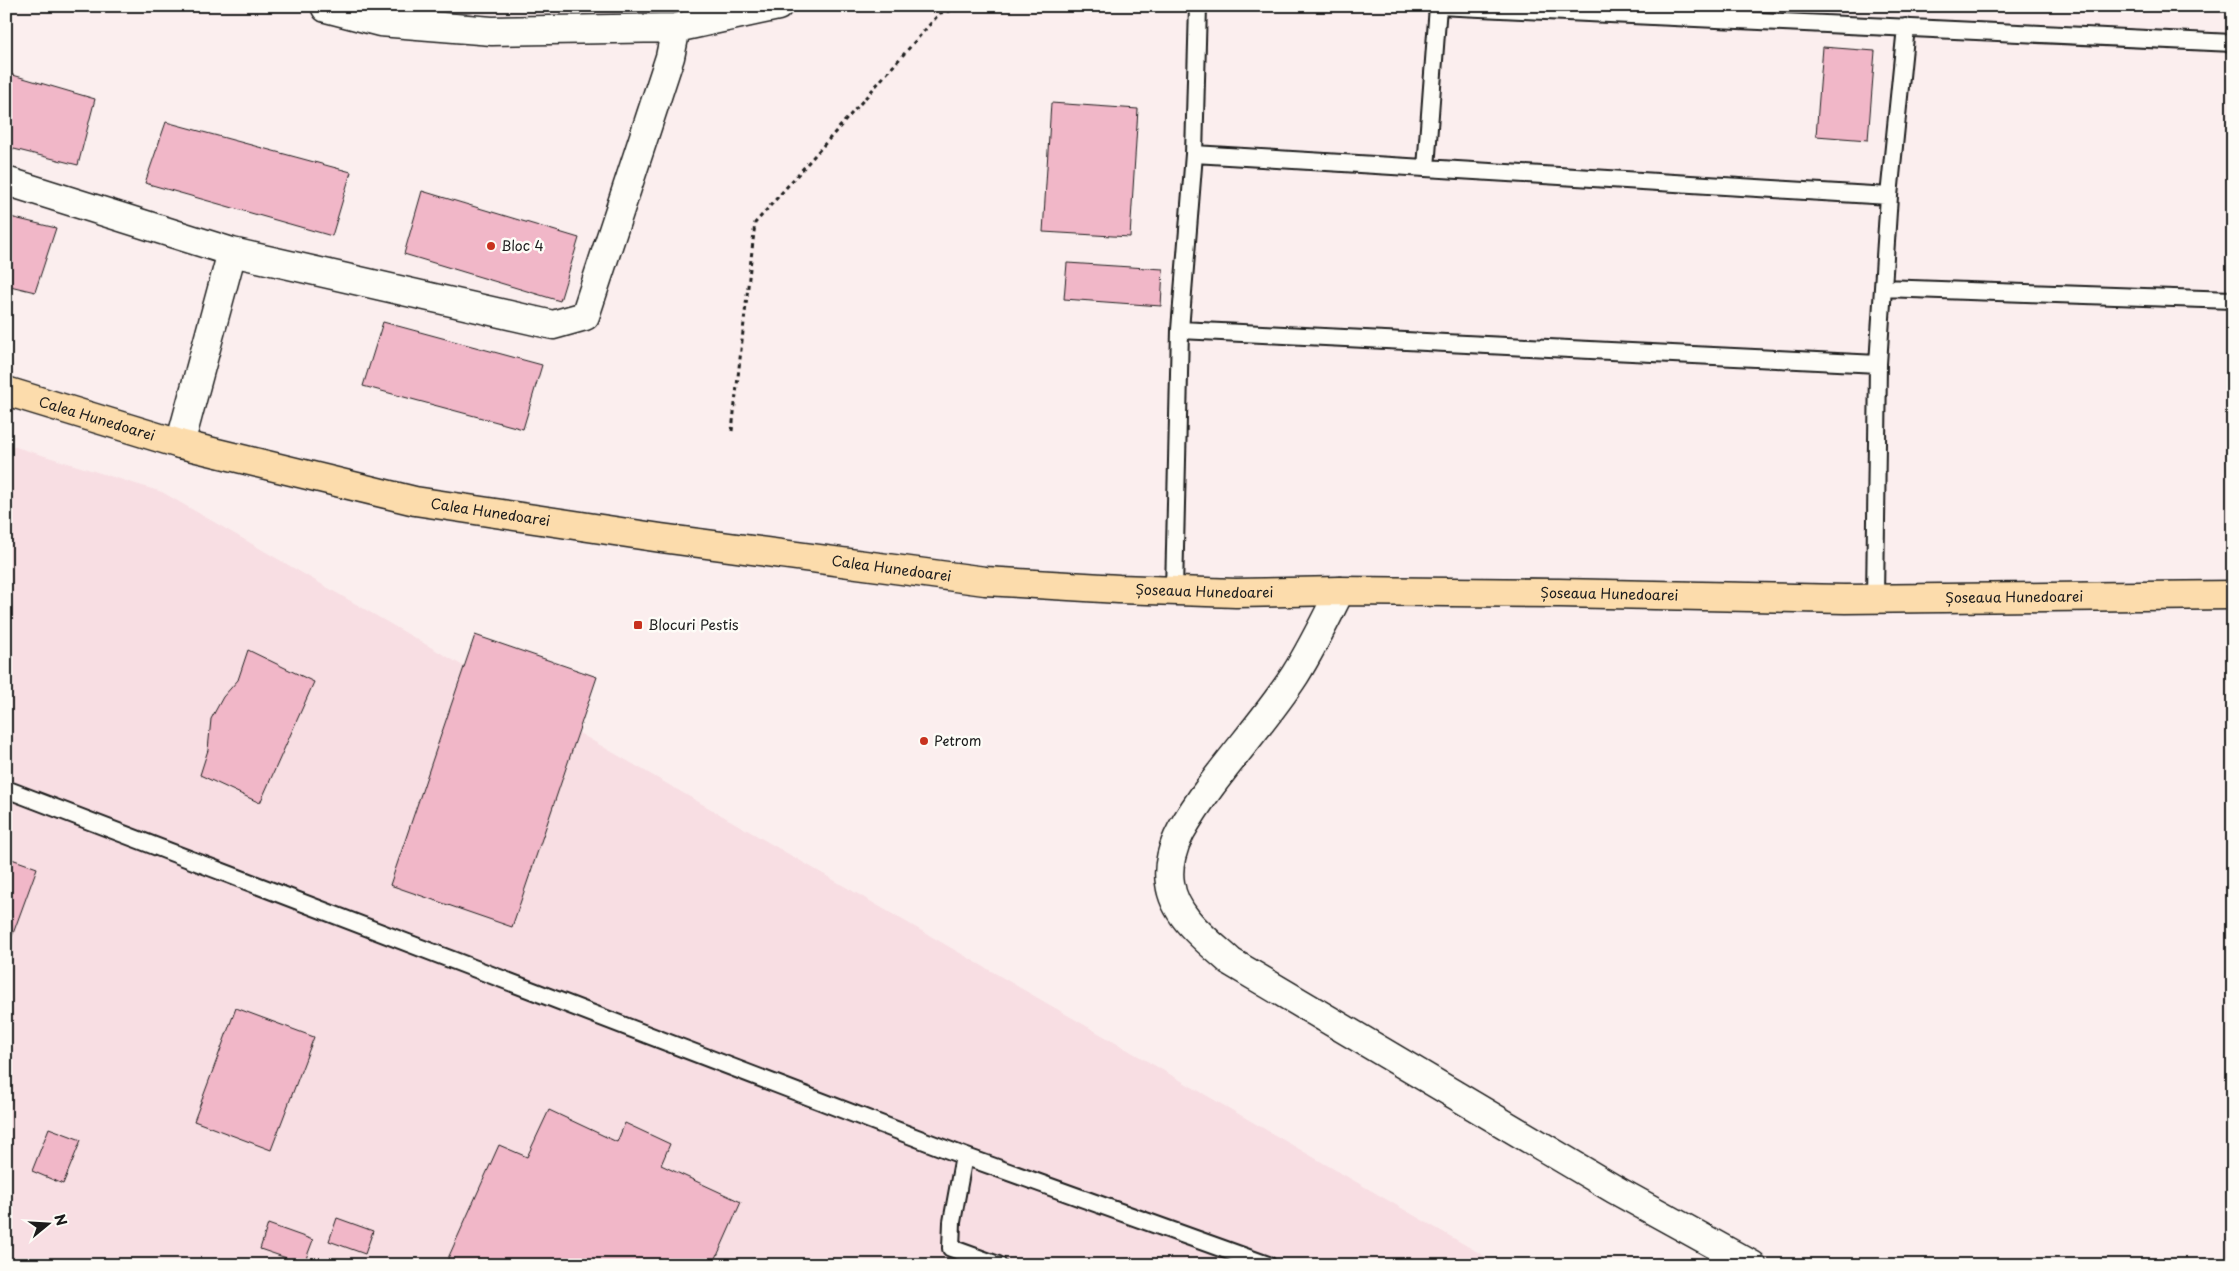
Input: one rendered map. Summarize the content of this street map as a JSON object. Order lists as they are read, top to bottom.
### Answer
{
  "streets": {
    "main road": ["Calea Hunedoarei", "Șoseaua Hunedoarei"]
  },
  "crossings": [
    ["Calea Hunedoarei", "Șoseaua Hunedoarei"]
  ],
  "places": {
    "other": ["Bloc 4", "Petrom"],
    "transit": ["Blocuri Pestis"]
  },
  "north": "right"
}
